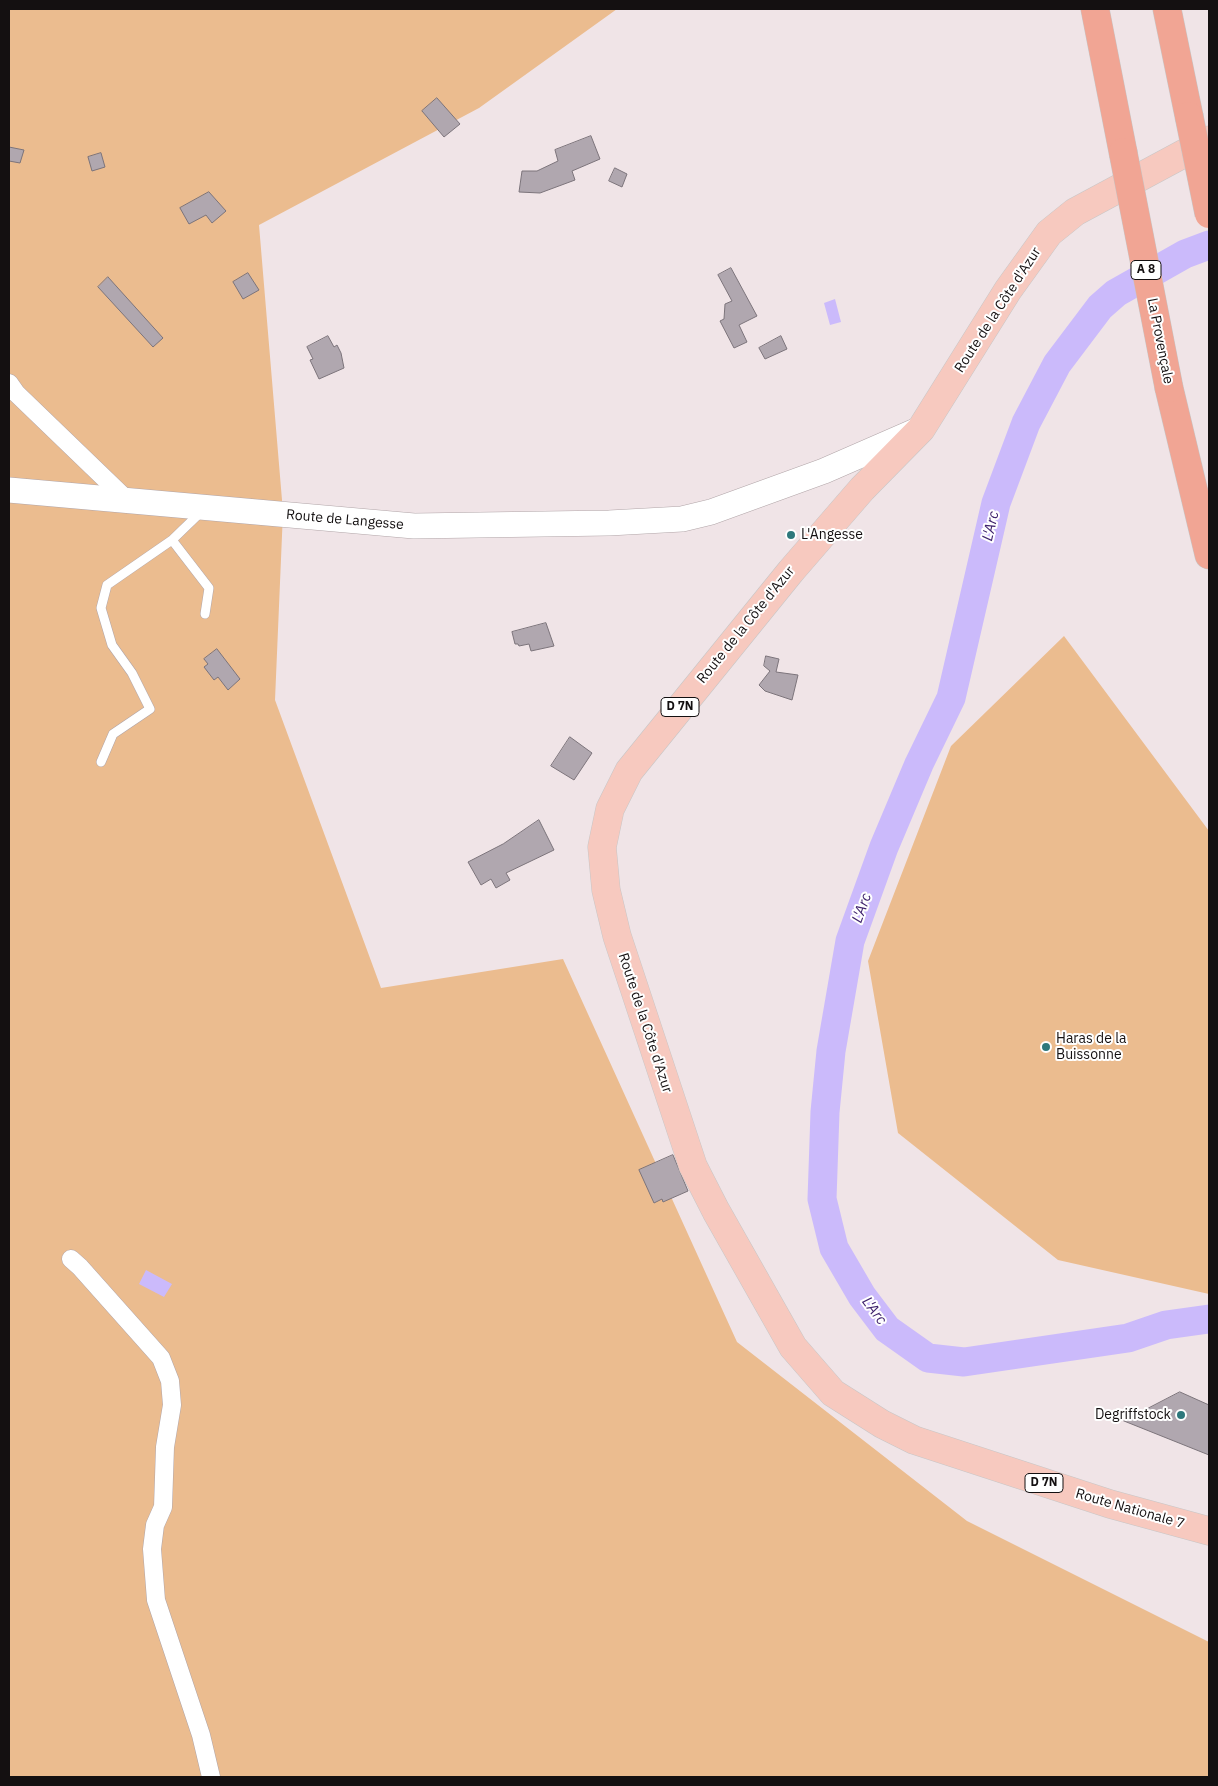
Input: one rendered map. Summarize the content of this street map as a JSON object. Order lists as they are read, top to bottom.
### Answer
{
  "streets": {
    "highway": ["A 8", "La Provençale"],
    "main road": ["Route de la Côte d'Azur", "D 7N", "Route Nationale 7"],
    "street": ["Route de Langesse"]
  },
  "crossings": [
    ["Route de la Côte d'Azur", "Route de Langesse"],
    ["Route de la Côte d'Azur", "Route Nationale 7"]
  ],
  "water": ["L'Arc"],
  "places": ["L'Angesse", "Haras de la Buissonne", "Degriffstock"]
}
